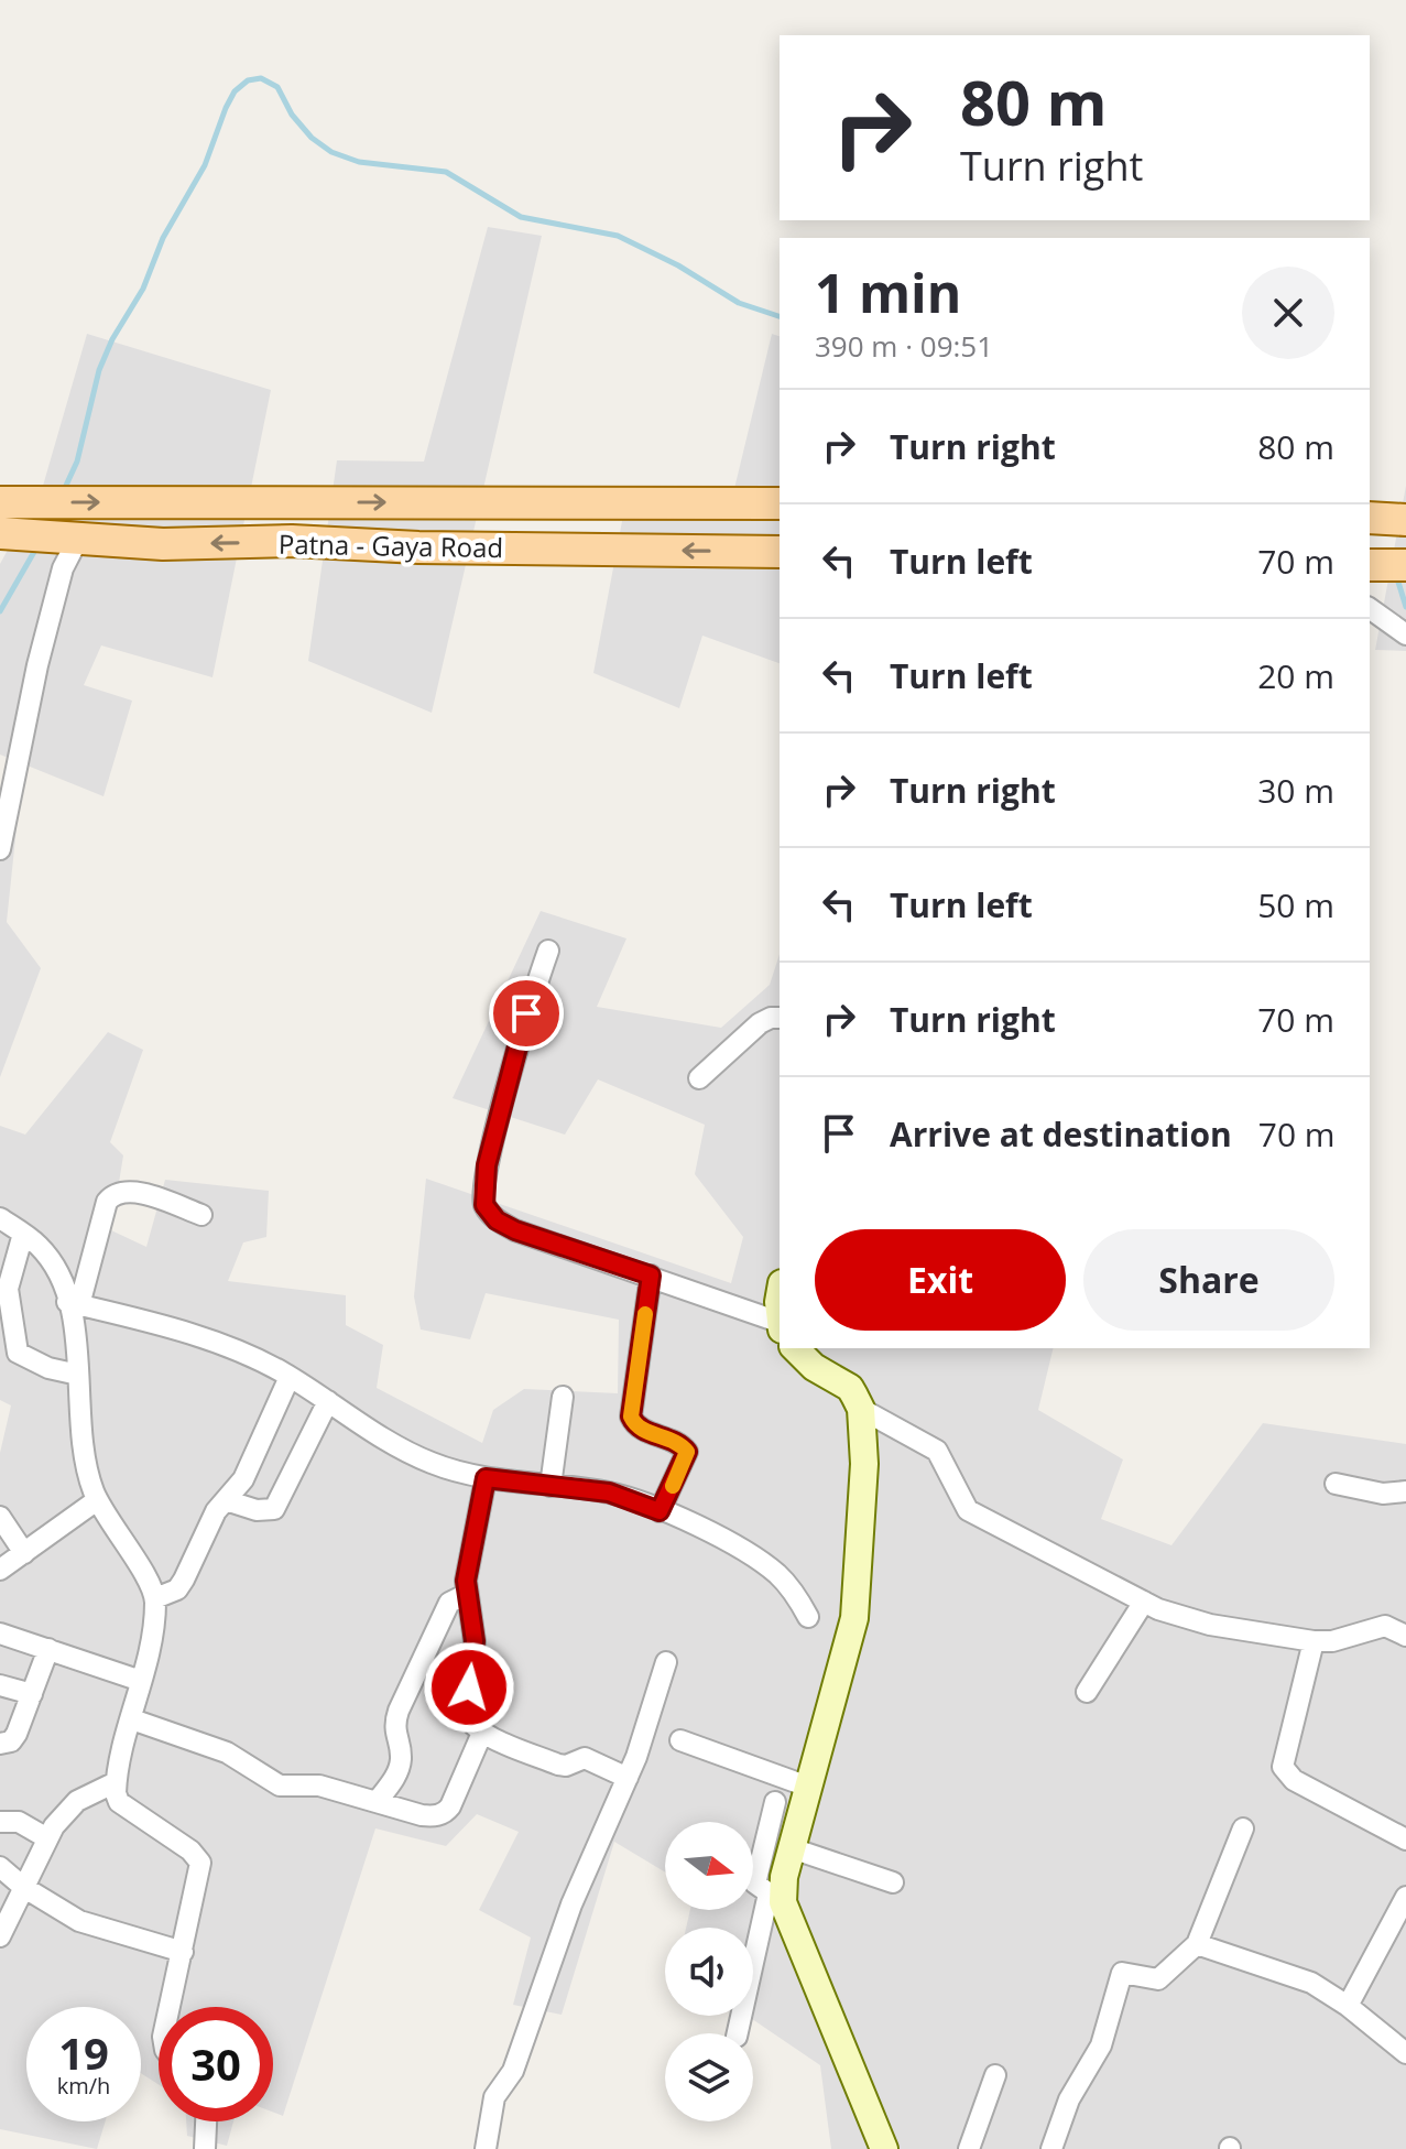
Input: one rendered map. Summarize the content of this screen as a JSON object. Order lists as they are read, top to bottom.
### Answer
{
  "streets": {
    "main road": ["Patna - Gaya Road"]
  },
  "north": "right",
  "page": {
    "turn": ["80 m", "Turn right"],
    "heading": ["1 min", "390 m · 09:51"],
    "list": [
      {
        "name": "Turn right",
        "value": "80 m"
      },
      {
        "name": "Turn left",
        "value": "70 m"
      },
      {
        "name": "Turn left",
        "value": "20 m"
      },
      {
        "name": "Turn right",
        "value": "30 m"
      },
      {
        "name": "Turn left",
        "value": "50 m"
      },
      {
        "name": "Turn right",
        "value": "70 m"
      },
      {
        "name": "Arrive at destination",
        "value": "70 m"
      }
    ],
    "buttons": ["Exit", "Share"],
    "speed": "19 km/h",
    "limit": "30"
  }
}
